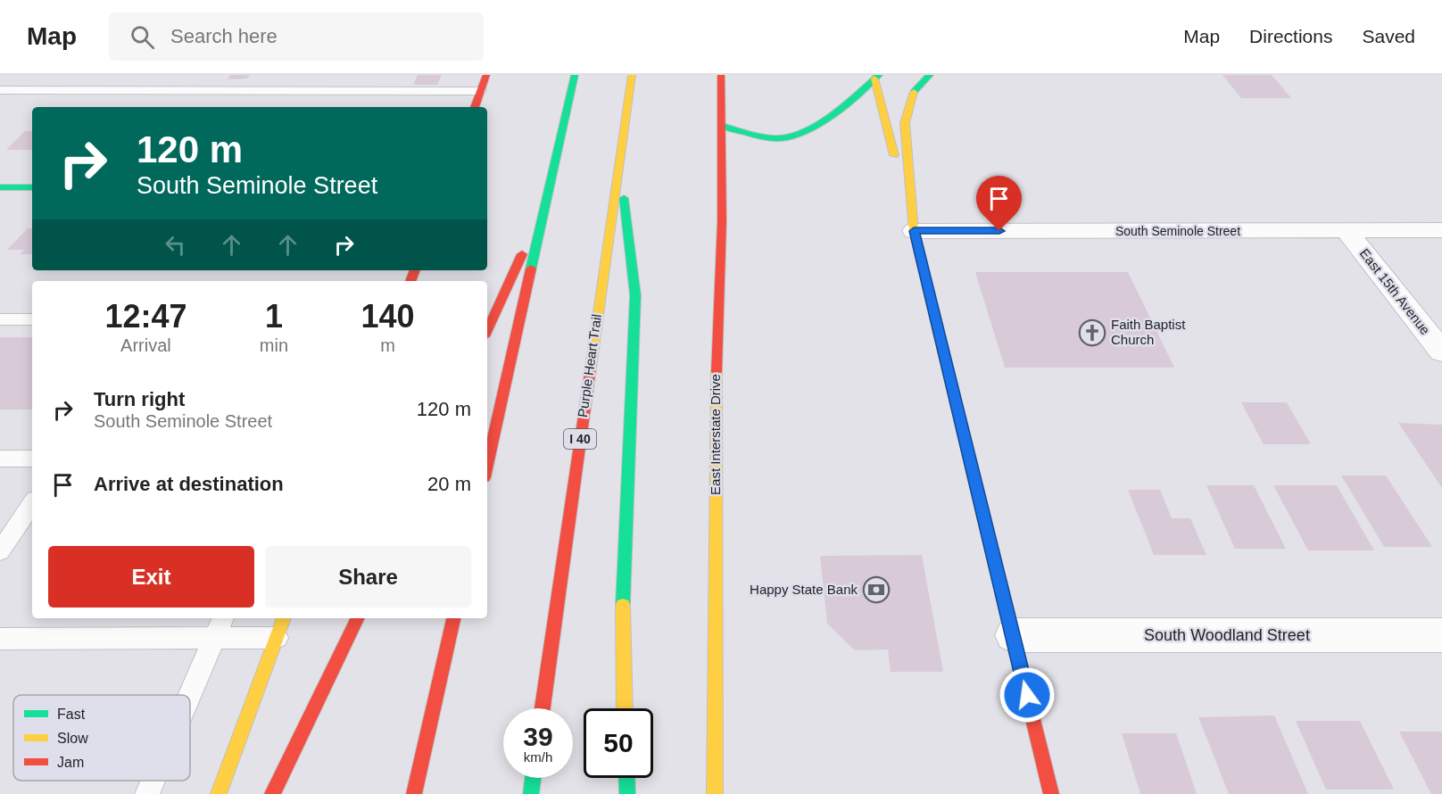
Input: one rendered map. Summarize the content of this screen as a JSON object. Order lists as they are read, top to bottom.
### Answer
{
  "streets": {
    "main road": ["Purple Heart Trail", "East Interstate Drive", "I 40"],
    "street": ["South Seminole Street", "East 15th Avenue", "South Woodland Street"]
  },
  "crossings": [
    ["South Seminole Street", "East 15th Avenue"]
  ],
  "places": {
    "church": ["Faith Baptist Church"],
    "bank": ["Happy State Bank"]
  },
  "legend": ["Fast", "Slow", "Jam"],
  "page": {
    "header": "Map",
    "search": "Search here",
    "nav": ["Map", "Directions", "Saved"],
    "turn": ["120 m", "South Seminole Street"],
    "eta": [
      "12:47",
      "Arrival",
      "1",
      "min",
      "140",
      "m"
    ],
    "list": [
      {
        "name": "Turn right",
        "note": "South Seminole Street",
        "value": "120 m"
      },
      {
        "name": "Arrive at destination",
        "value": "20 m"
      }
    ],
    "buttons": ["Exit", "Share"],
    "speed": "39 km/h",
    "limit": "50"
  }
}
